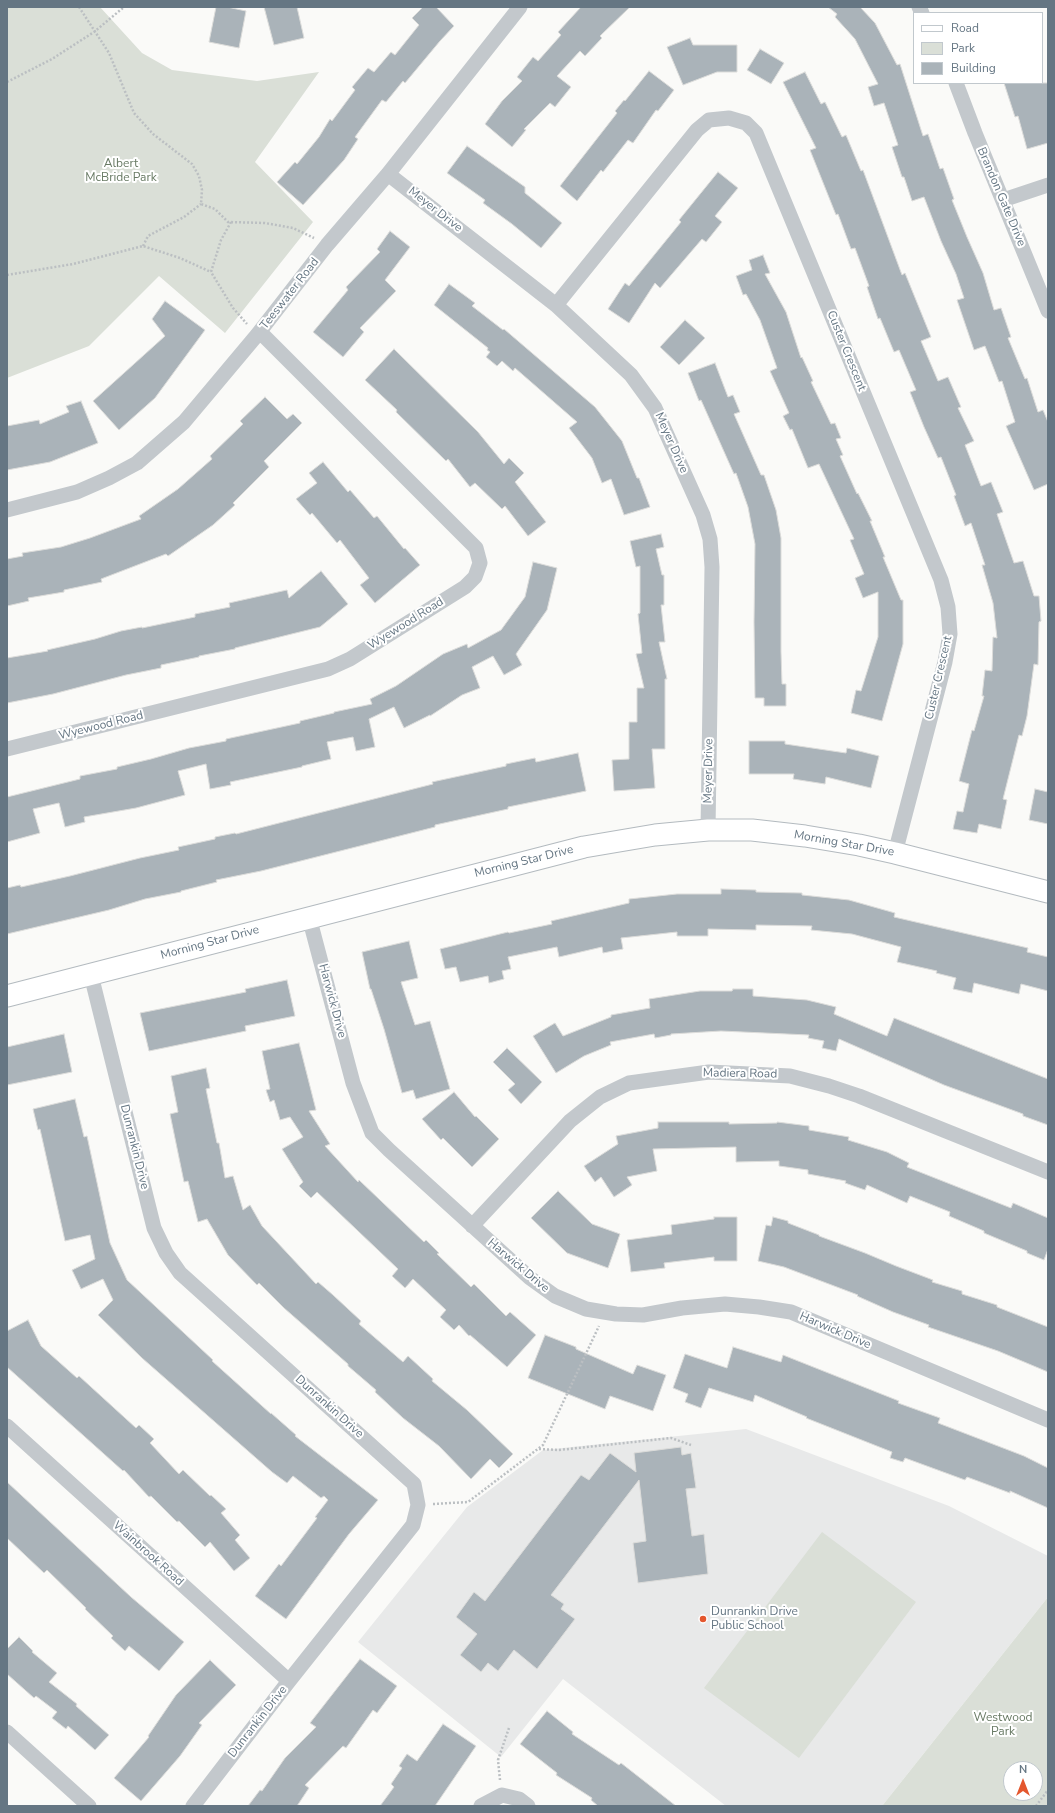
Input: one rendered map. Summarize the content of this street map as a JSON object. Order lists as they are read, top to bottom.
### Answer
{
  "streets": {
    "street": [
      "Brandon Gate Drive",
      "Meyer Drive",
      "Teeswater Road",
      "Custer Crescent",
      "Wyewood Road",
      "Morning Star Drive",
      "Harwick Drive",
      "Madiera Road",
      "Dunrankin Drive",
      "Wainbrook Road"
    ]
  },
  "crossings": [
    ["Meyer Drive", "Teeswater Road"],
    ["Meyer Drive", "Custer Crescent"],
    ["Meyer Drive", "Morning Star Drive"],
    ["Teeswater Road", "Wyewood Road"],
    ["Custer Crescent", "Morning Star Drive"],
    ["Morning Star Drive", "Harwick Drive"],
    ["Morning Star Drive", "Dunrankin Drive"],
    ["Harwick Drive", "Madiera Road"],
    ["Dunrankin Drive", "Wainbrook Road"]
  ],
  "parks": ["Albert McBride Park", "Westwood Park"],
  "places": ["Dunrankin Drive Public School"],
  "legend": ["Road", "Park", "Building"],
  "north": "top"
}
